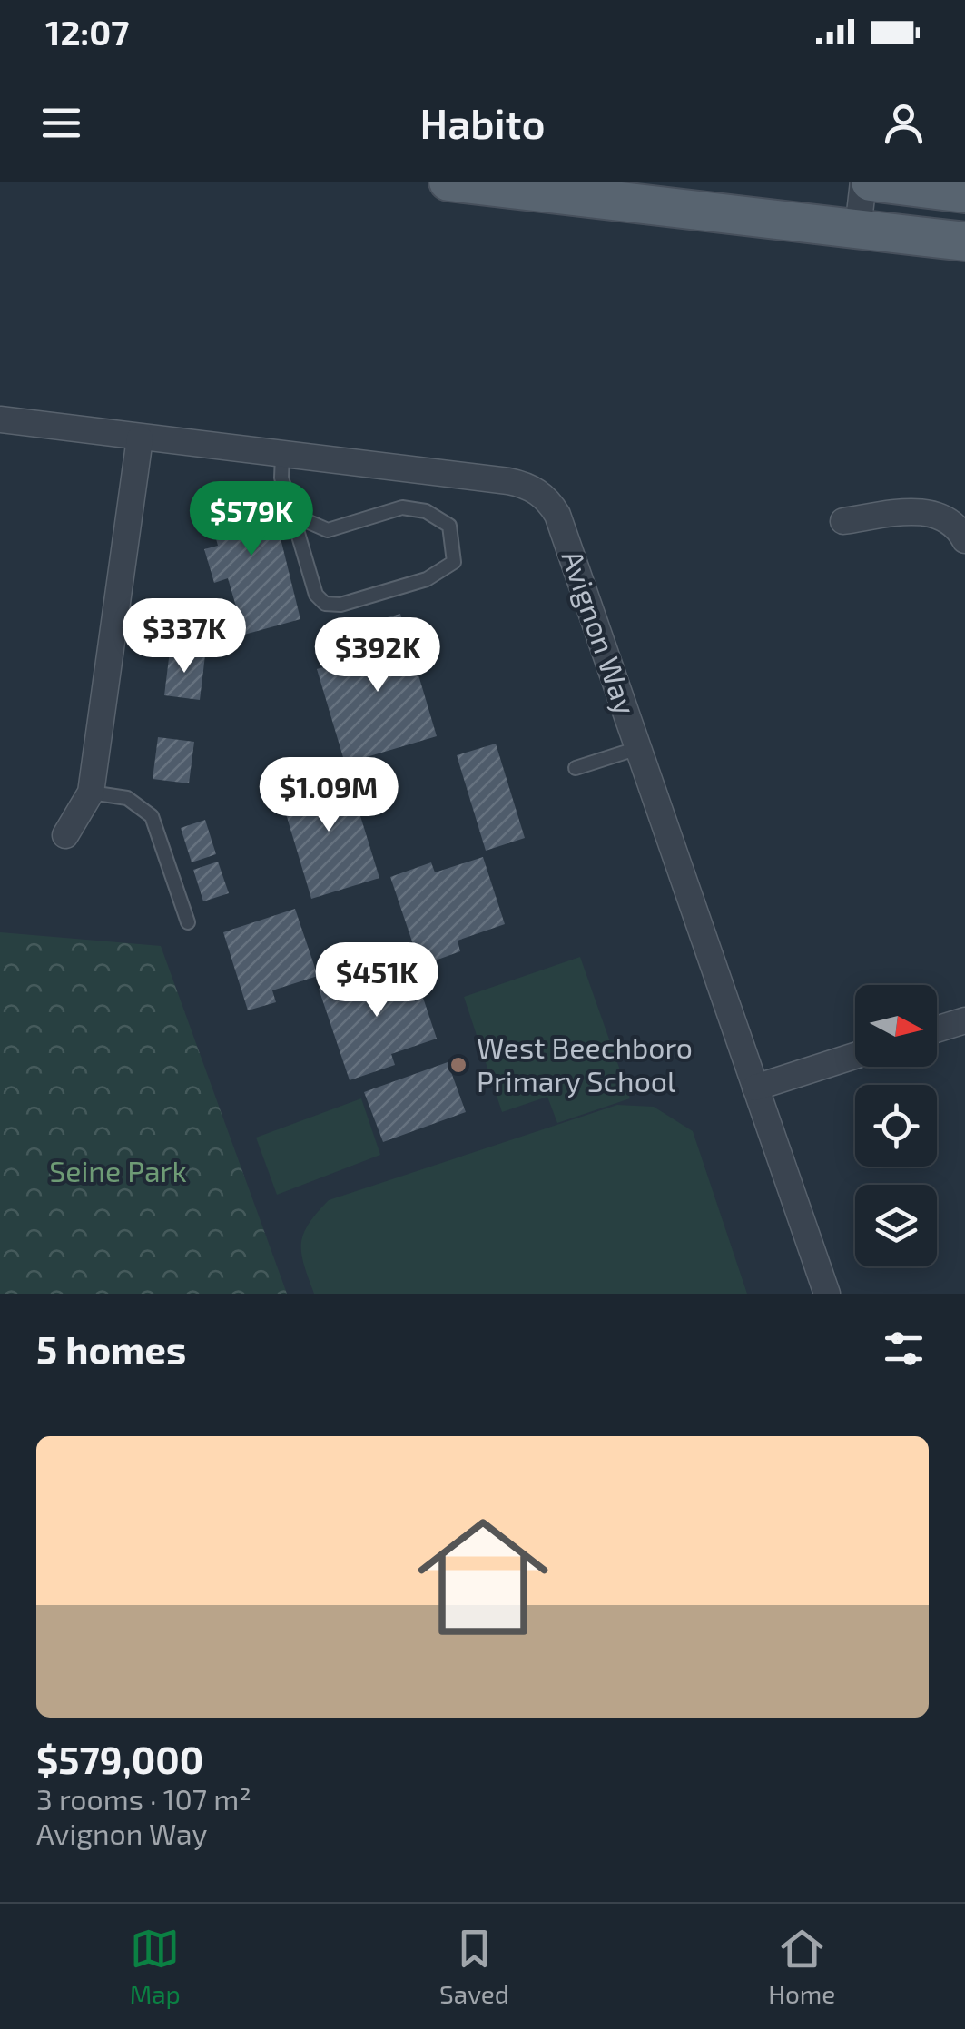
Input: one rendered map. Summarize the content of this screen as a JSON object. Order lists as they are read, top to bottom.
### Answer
{
  "streets": {
    "street": ["Avignon Way"]
  },
  "parks": ["Seine Park"],
  "places": ["West Beechboro Primary School"],
  "north": "right",
  "page": {
    "status": "12:07",
    "header": "Habito",
    "price": [
      "$579K",
      "$337K",
      "$392K",
      "$1.09M",
      "$451K"
    ],
    "heading": "5 homes",
    "list": [
      {
        "name": "$579,000",
        "note": "3 rooms · 107 m² · Avignon Way"
      }
    ],
    "tabs": ["Map", "Saved", "Home"]
  }
}
